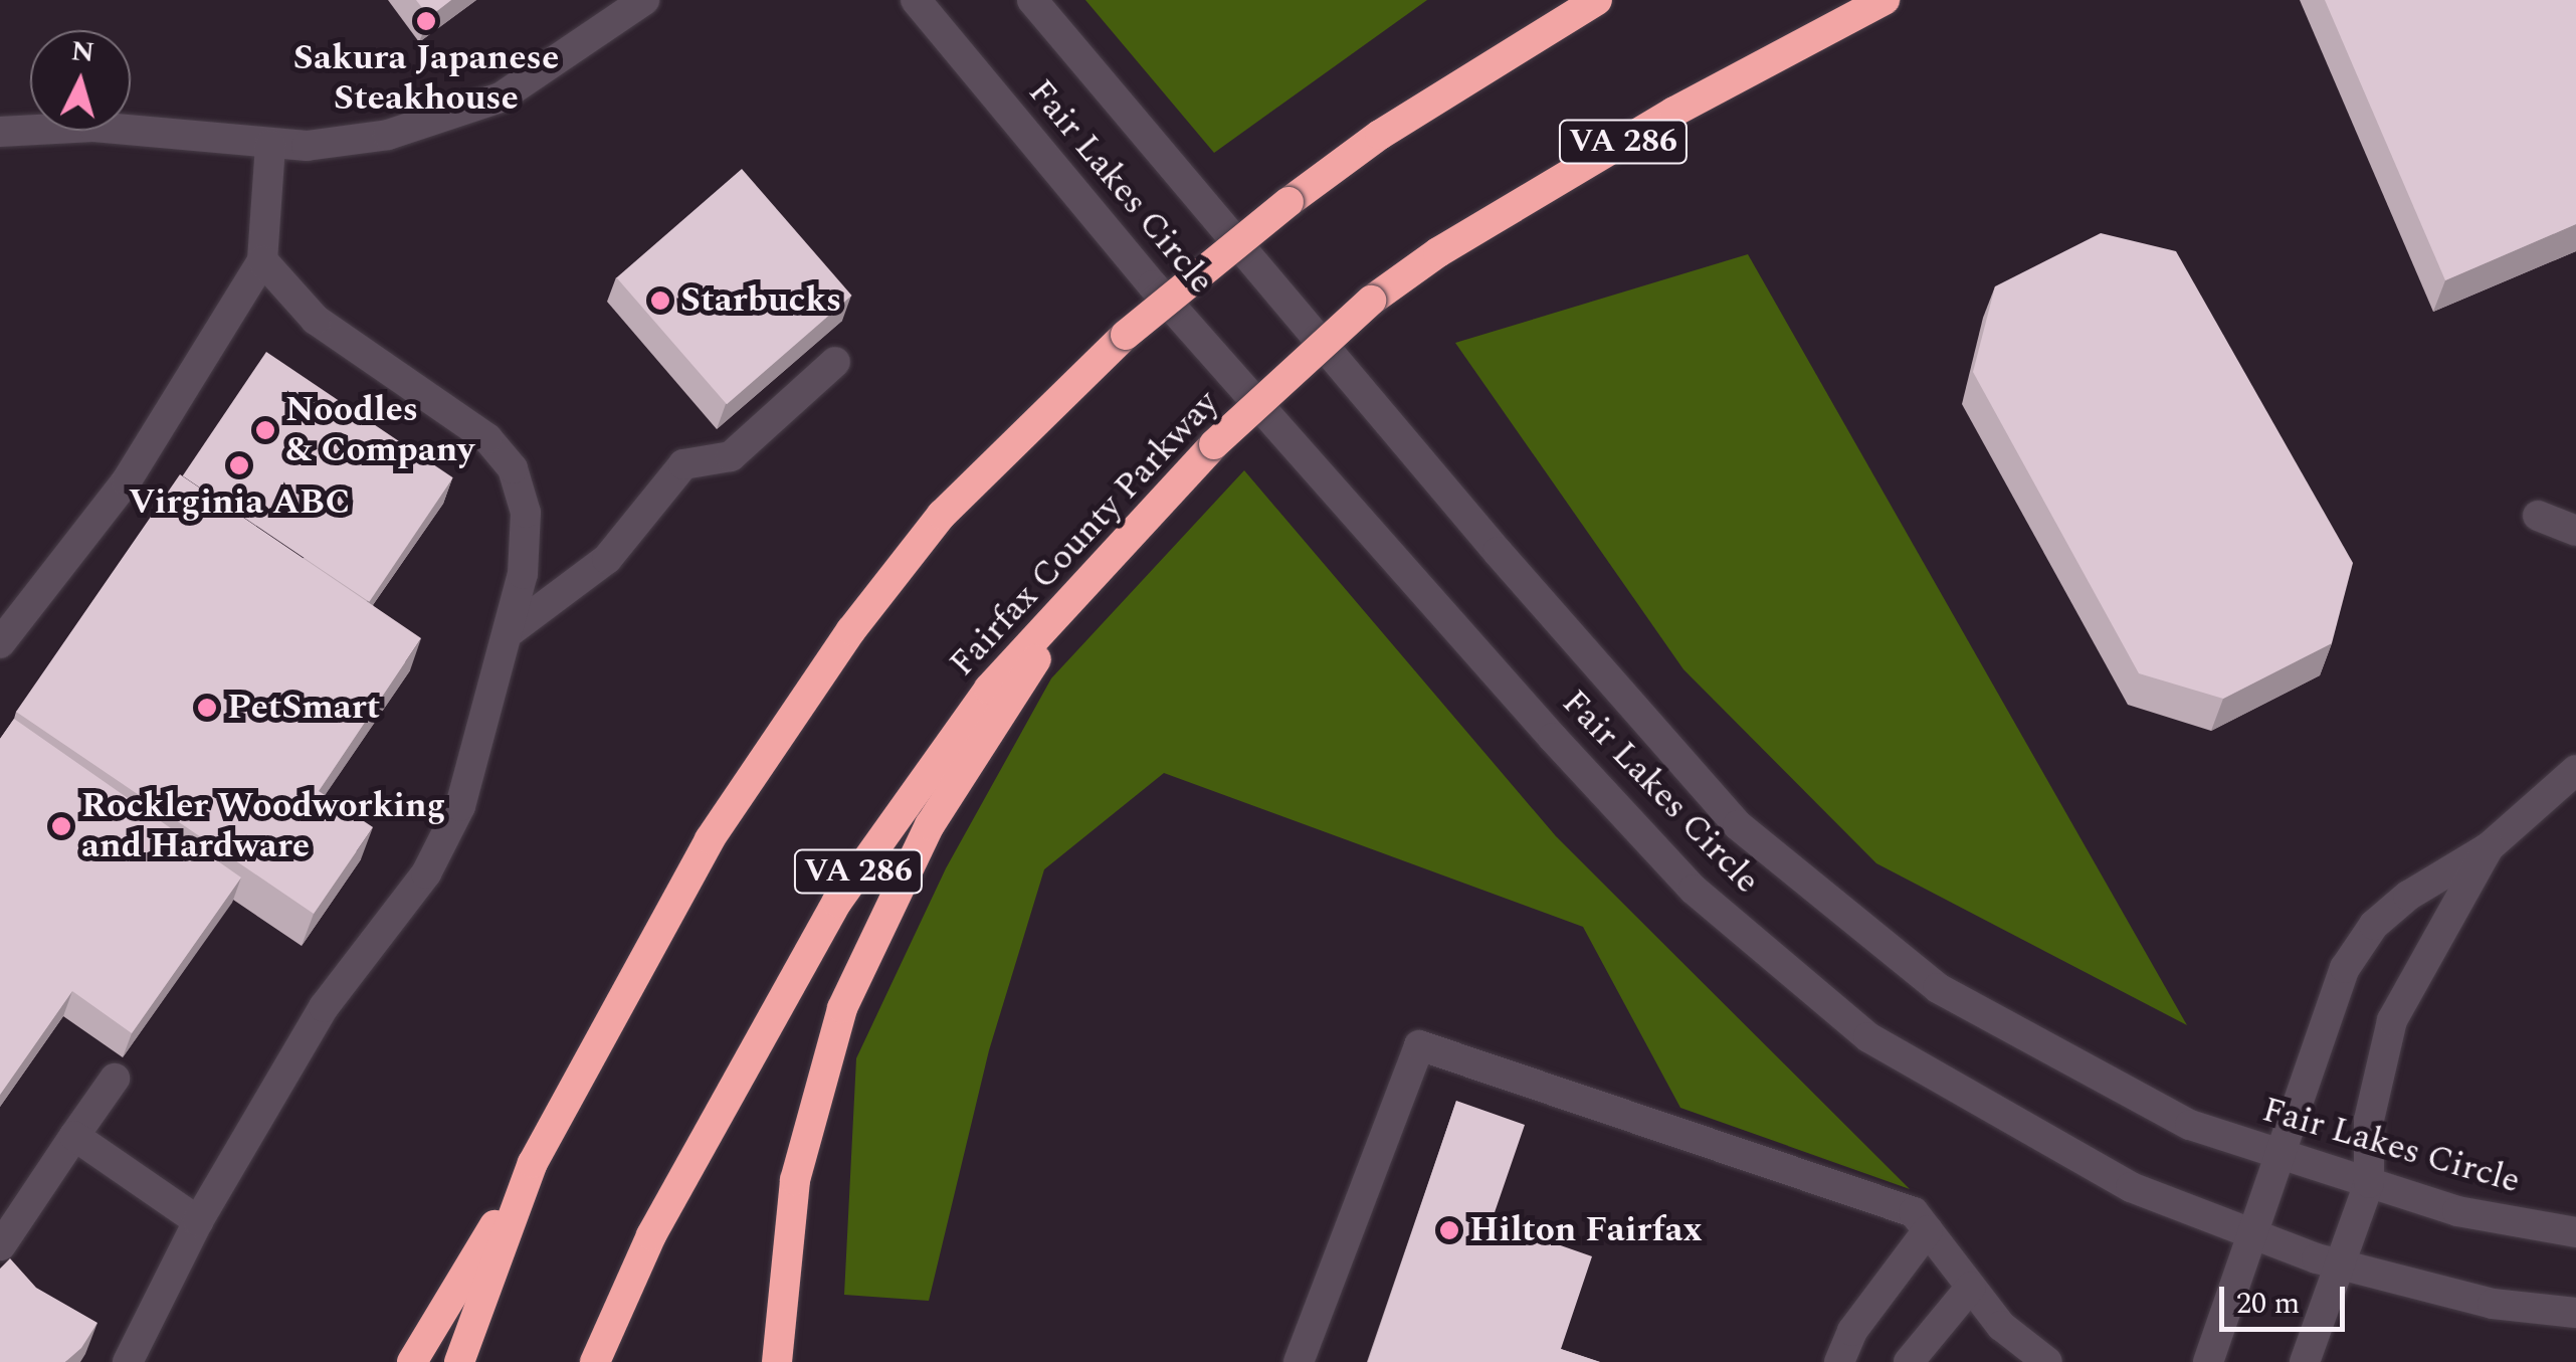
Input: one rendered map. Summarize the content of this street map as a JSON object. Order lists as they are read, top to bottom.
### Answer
{
  "streets": {
    "highway": ["VA 286", "Fairfax County Parkway"],
    "street": ["Fair Lakes Circle"]
  },
  "places": [
    "Sakura Japanese Steakhouse",
    "Starbucks",
    "Noodles & Company",
    "Virginia ABC",
    "PetSmart",
    "Rockler Woodworking and Hardware",
    "Hilton Fairfax"
  ],
  "scale_bar": "20 m",
  "north": "top"
}
